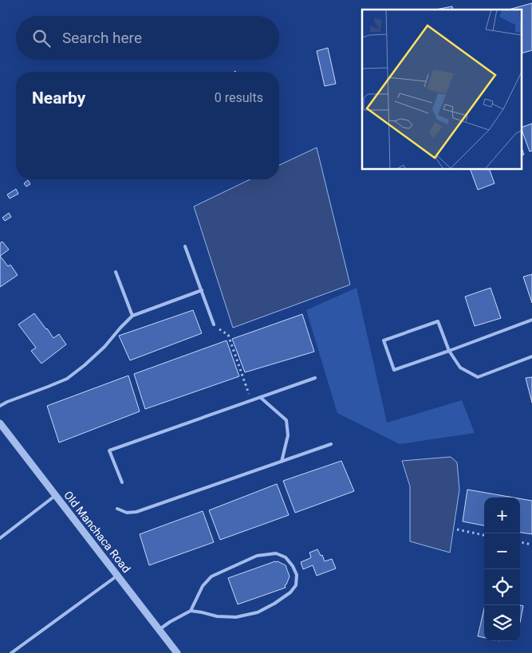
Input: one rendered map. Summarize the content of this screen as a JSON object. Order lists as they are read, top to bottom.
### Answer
{
  "streets": {
    "street": ["Old Manchaca Road"]
  },
  "page": {
    "search": "Search here",
    "heading": ["Nearby", "0 results"],
    "map_buttons": ["+", "−"]
  }
}
